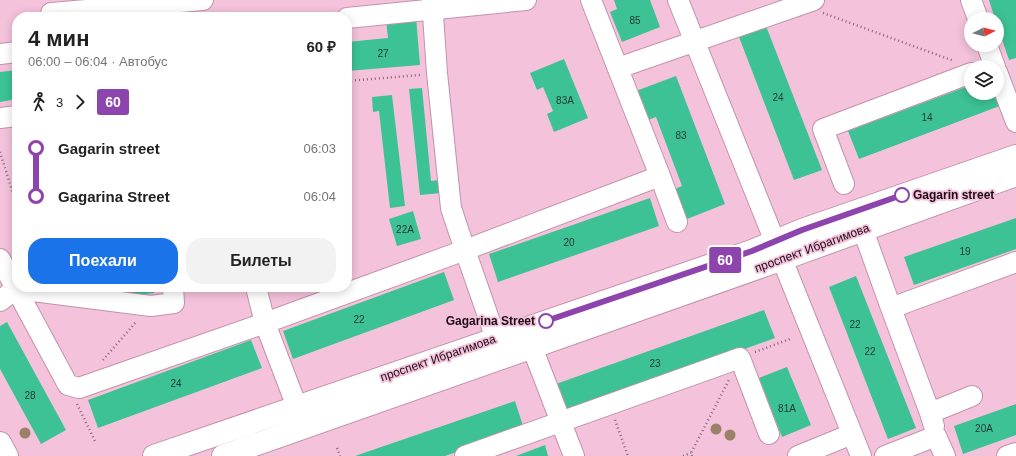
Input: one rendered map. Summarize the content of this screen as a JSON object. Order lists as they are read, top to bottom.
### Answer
{
  "streets": {
    "main road": ["проспект Ибрагимова"]
  },
  "places": ["Gagarin street", "Gagarina Street"],
  "lines": ["bus line 60"],
  "house_numbers": [
    "85",
    "27",
    "24",
    "83А",
    "14",
    "83",
    "22А",
    "20",
    "19",
    "22",
    "22",
    "22",
    "23",
    "24",
    "28",
    "81А",
    "20А"
  ],
  "north": "right",
  "page": {
    "on_map": "60",
    "heading": ["4 мин", "06:00 – 06:04 · Автобус", "60 ₽"],
    "legs": ["3", "60"],
    "list": [
      {
        "name": "Gagarin street",
        "value": "06:03"
      },
      {
        "name": "Gagarina Street",
        "value": "06:04"
      }
    ],
    "buttons": ["Поехали", "Билеты"]
  }
}
